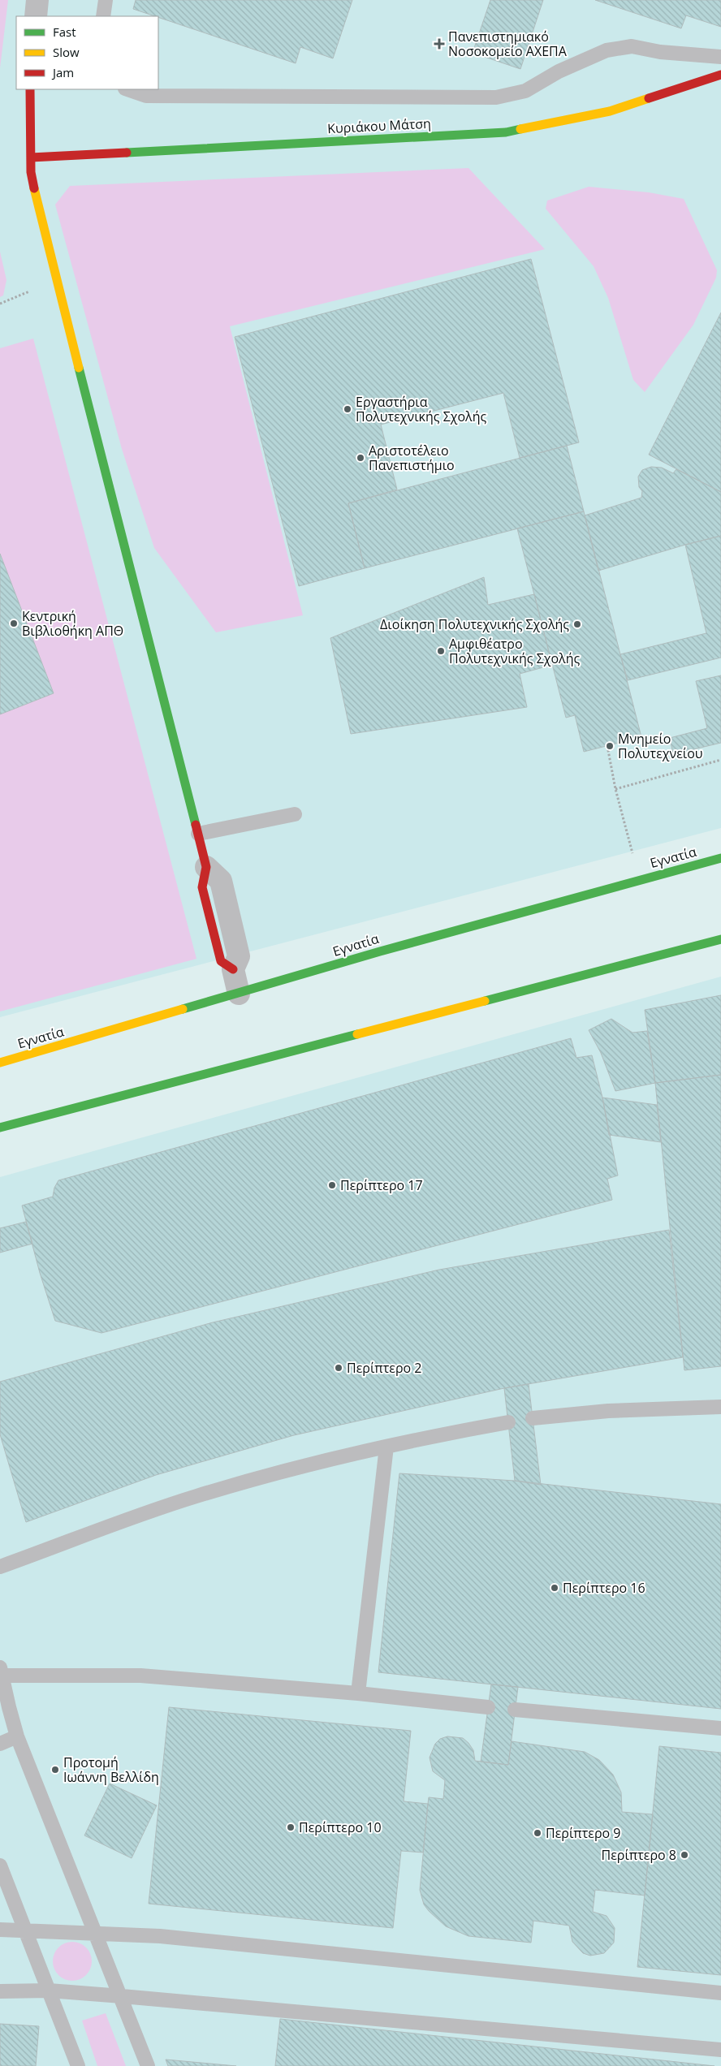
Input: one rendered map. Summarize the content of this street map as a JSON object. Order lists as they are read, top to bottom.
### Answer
{
  "streets": {
    "street": ["Κυριάκου Μάτση", "Εγνατία"]
  },
  "places": {
    "health": ["Πανεπιστημιακό Νοσοκομείο ΑΧΕΠΑ"],
    "other": [
      "Εργαστήρια Πολυτεχνικής Σχολής",
      "Αριστοτέλειο Πανεπιστήμιο",
      "Κεντρική Βιβλιοθήκη ΑΠΘ",
      "Διοίκηση Πολυτεχνικής Σχολής",
      "Αμφιθέατρο Πολυτεχνικής Σχολής",
      "Μνημείο Πολυτεχνείου",
      "Περίπτερο 17",
      "Περίπτερο 2",
      "Περίπτερο 16",
      "Προτομή Ιωάννη Βελλίδη",
      "Περίπτερο 10",
      "Περίπτερο 9",
      "Περίπτερο 8"
    ]
  },
  "legend": ["Fast", "Slow", "Jam"]
}
